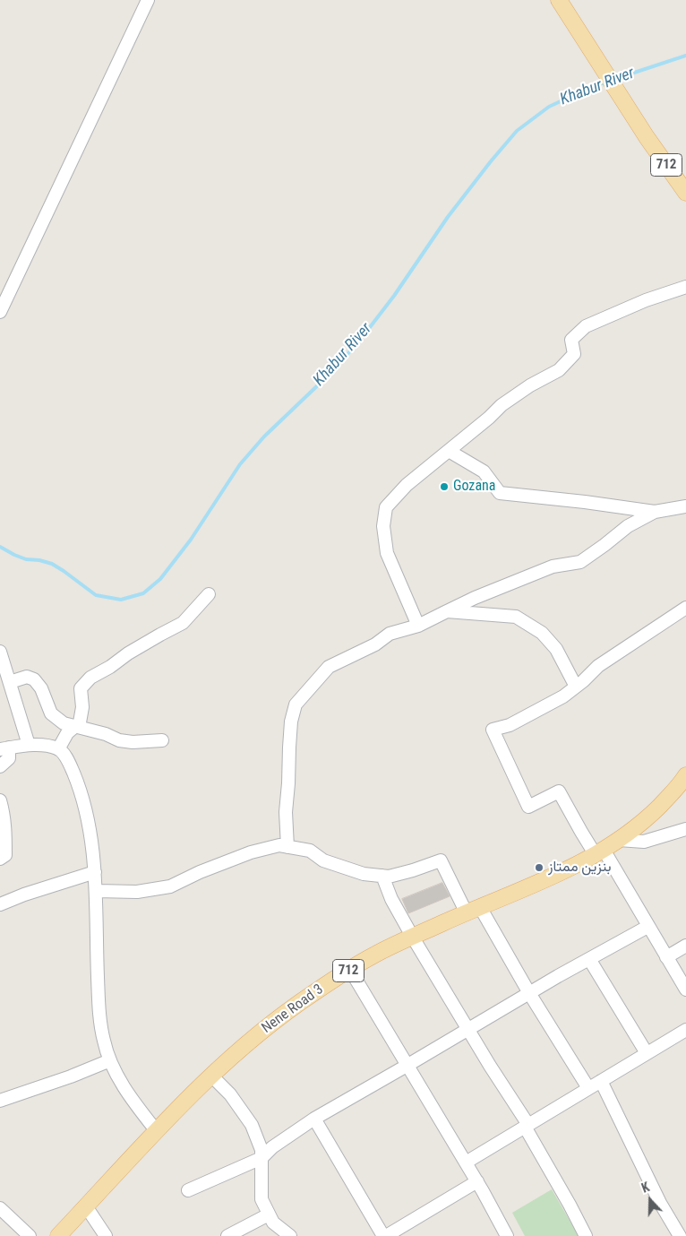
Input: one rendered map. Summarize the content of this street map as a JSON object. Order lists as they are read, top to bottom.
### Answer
{
  "streets": {
    "main road": ["712", "Nene Road 3"]
  },
  "water": ["Khabur River"],
  "places": ["Gozana", "بنزين ممتاز"],
  "north": "top"
}
